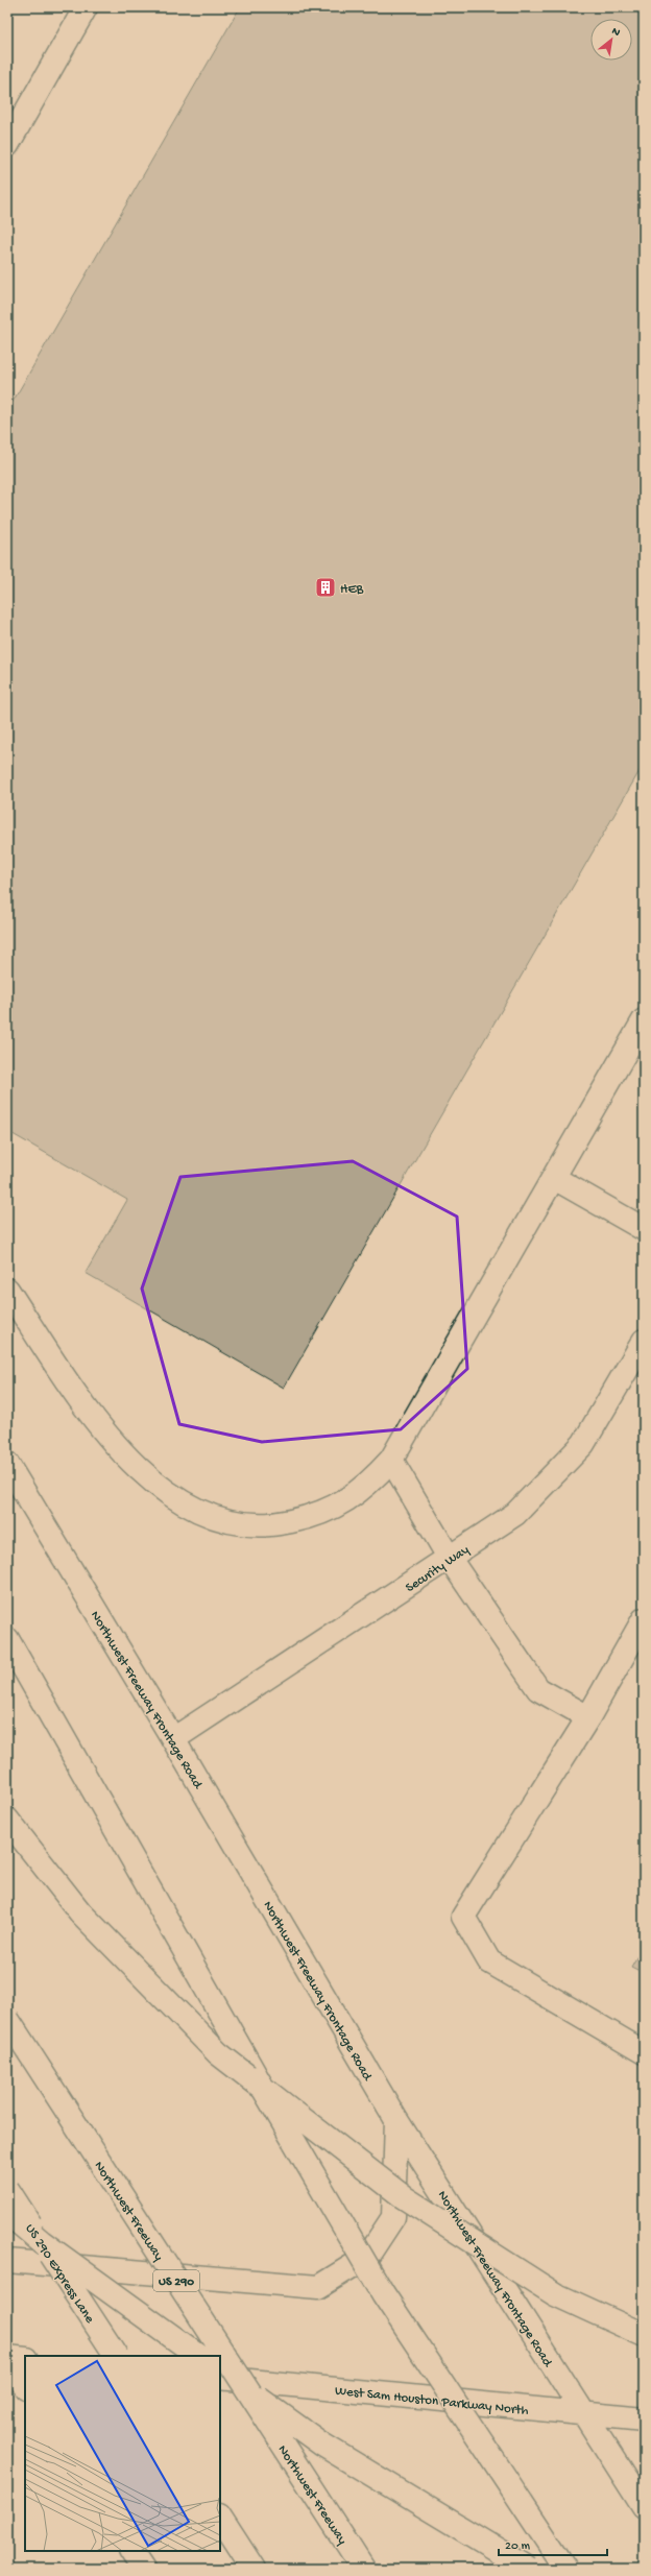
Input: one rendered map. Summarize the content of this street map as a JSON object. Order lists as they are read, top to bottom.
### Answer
{
  "streets": {
    "main road": [
      "Security Way",
      "Northwest Freeway Frontage Road",
      "Northwest Freeway",
      "US 290 Express Lane",
      "US 290",
      "West Sam Houston Parkway North"
    ]
  },
  "crossings": [
    ["Security Way", "Northwest Freeway Frontage Road"],
    ["Northwest Freeway Frontage Road", "West Sam Houston Parkway North"]
  ],
  "places": {
    "building": ["HEB"]
  },
  "scale_bar": "20 m",
  "north": "top right"
}
